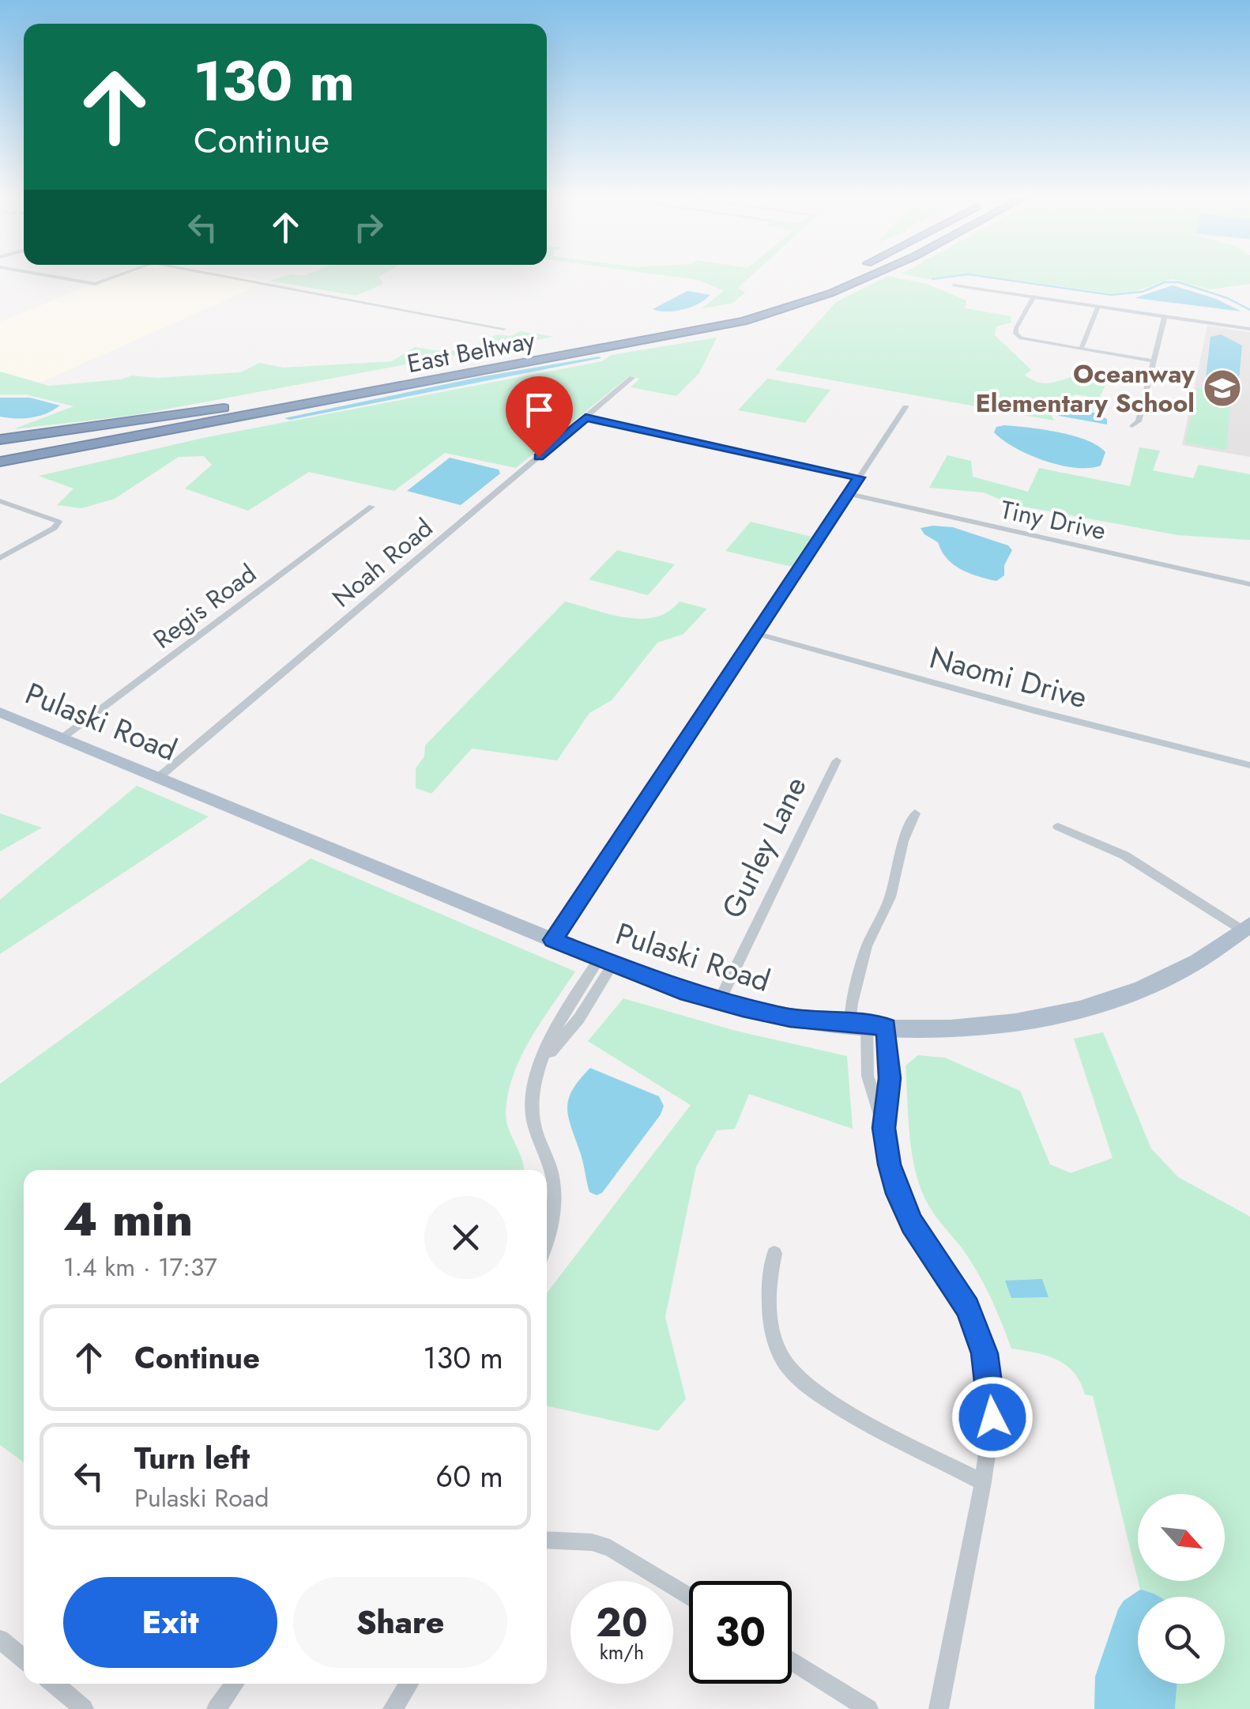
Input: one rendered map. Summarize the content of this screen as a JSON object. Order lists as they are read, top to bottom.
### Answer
{
  "streets": {
    "highway": ["East Beltway"],
    "main road": ["Pulaski Road"],
    "street": [
      "Tiny Drive",
      "Noah Road",
      "Regis Road",
      "Naomi Drive",
      "Gurley Lane"
    ]
  },
  "crossings": [
    ["Noah Road", "Pulaski Road"],
    ["Regis Road", "Pulaski Road"],
    ["Pulaski Road", "Gurley Lane"]
  ],
  "places": {
    "school or university": ["Oceanway Elementary School"]
  },
  "north": "bottom right",
  "page": {
    "turn": ["130 m", "Continue"],
    "heading": ["4 min", "1.4 km · 17:37"],
    "list": [
      {
        "name": "Continue",
        "value": "130 m"
      },
      {
        "name": "Turn left",
        "note": "Pulaski Road",
        "value": "60 m"
      }
    ],
    "buttons": ["Exit", "Share"],
    "speed": "20 km/h",
    "limit": "30"
  }
}
